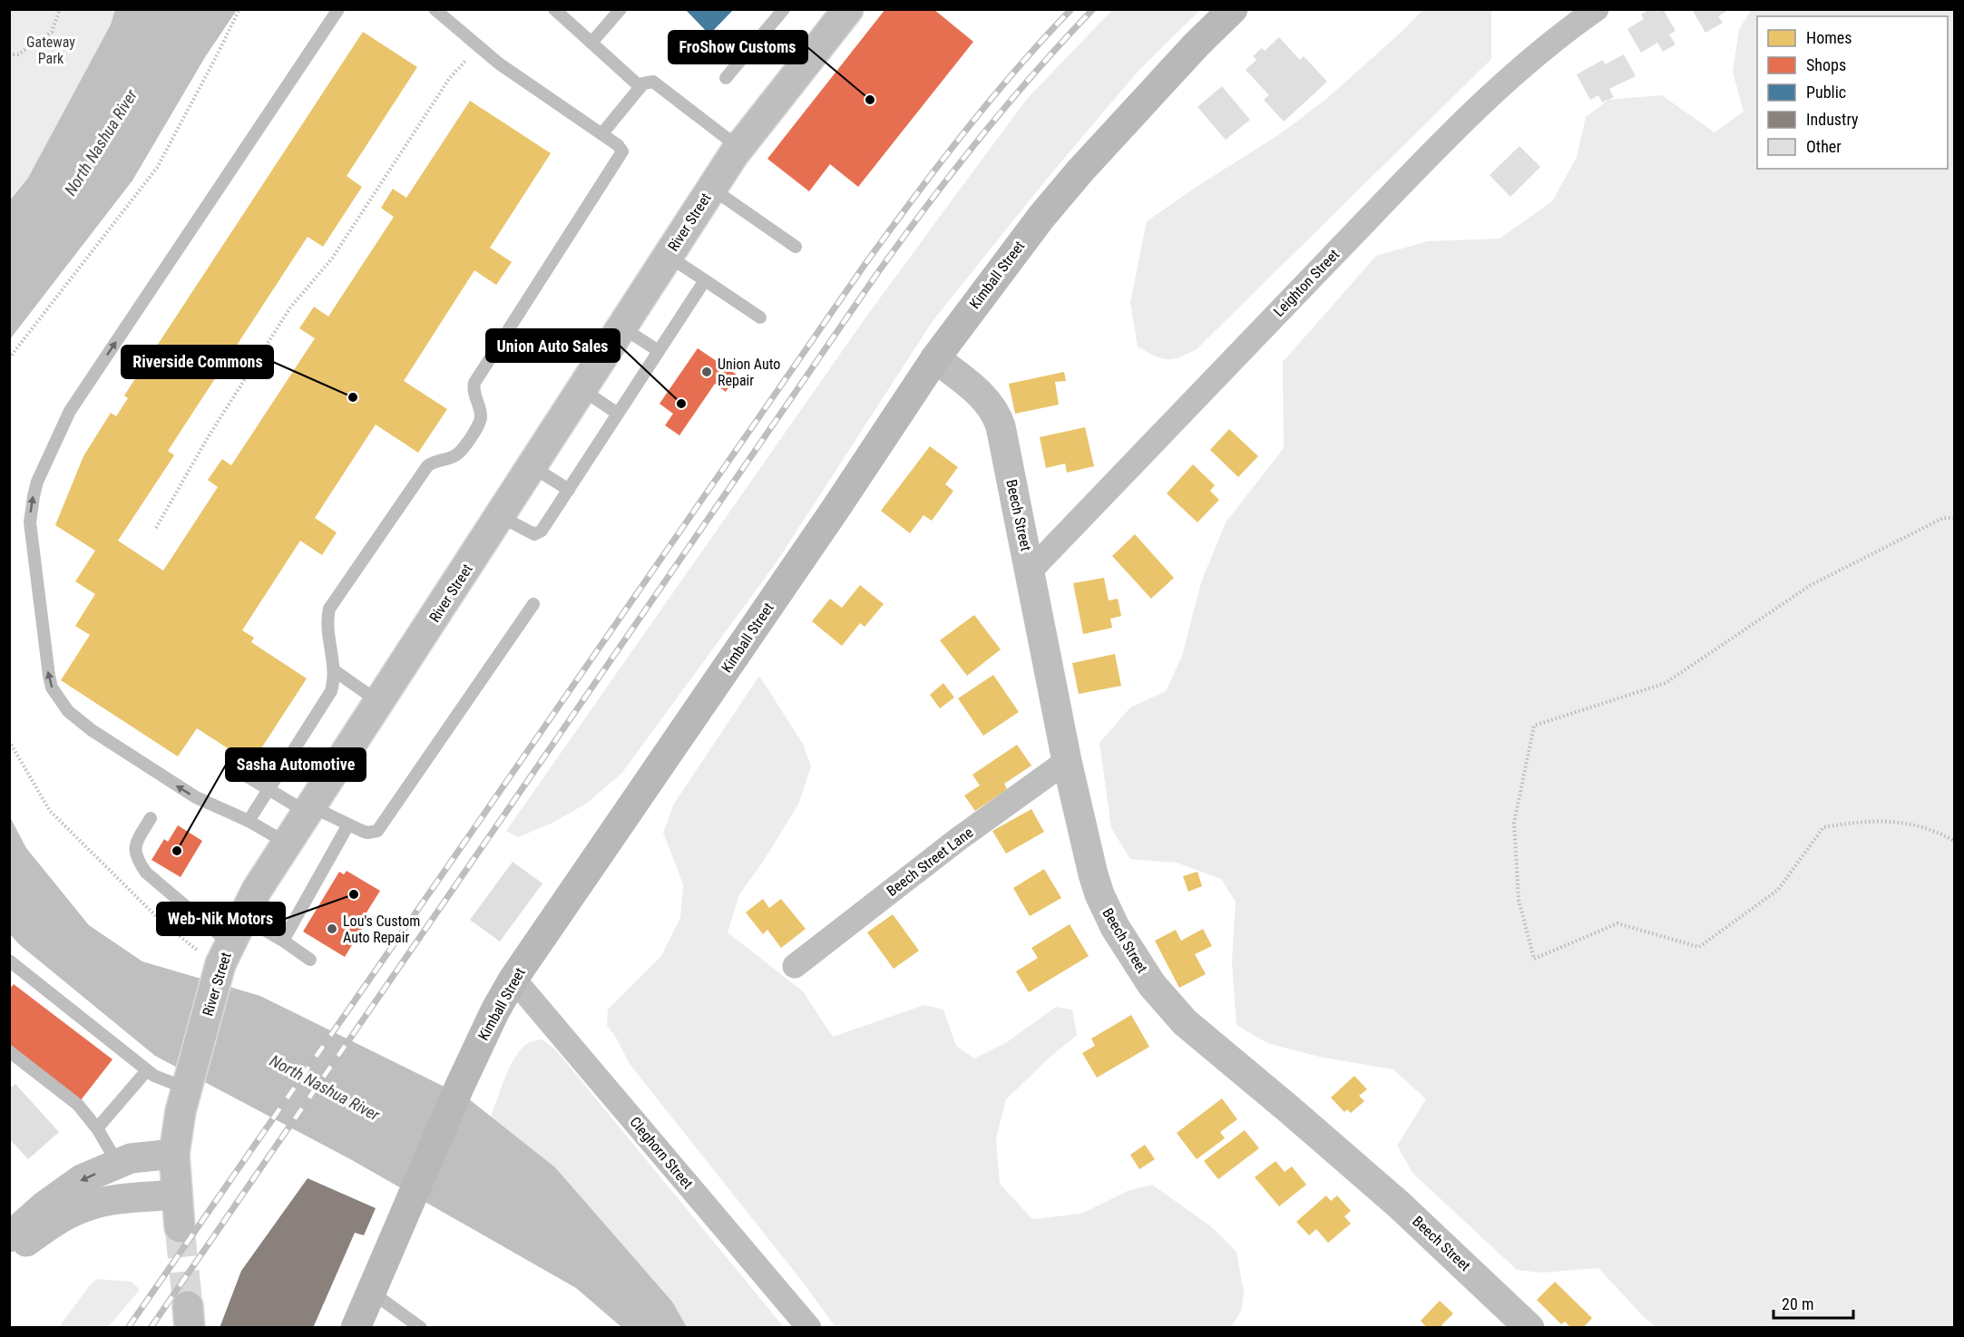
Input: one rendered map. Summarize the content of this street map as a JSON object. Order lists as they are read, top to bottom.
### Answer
{
  "streets": {
    "main road": ["River Street", "Kimball Street", "Beech Street"],
    "street": ["Leighton Street", "Beech Street Lane", "Cleghorn Street"]
  },
  "crossings": [
    ["Kimball Street", "Beech Street"],
    ["Kimball Street", "Cleghorn Street"],
    ["Leighton Street", "Beech Street"],
    ["Beech Street", "Beech Street Lane"]
  ],
  "water": ["North Nashua River"],
  "parks": ["Gateway Park"],
  "places": [
    "FroShow Customs",
    "Union Auto Repair",
    "Riverside Commons",
    "Union Auto Sales",
    "Sasha Automotive",
    "Web-Nik Motors",
    "Lou's Custom Auto Repair"
  ],
  "legend": [
    "Homes",
    "Shops",
    "Public",
    "Industry",
    "Other"
  ],
  "scale_bar": "20 m"
}
